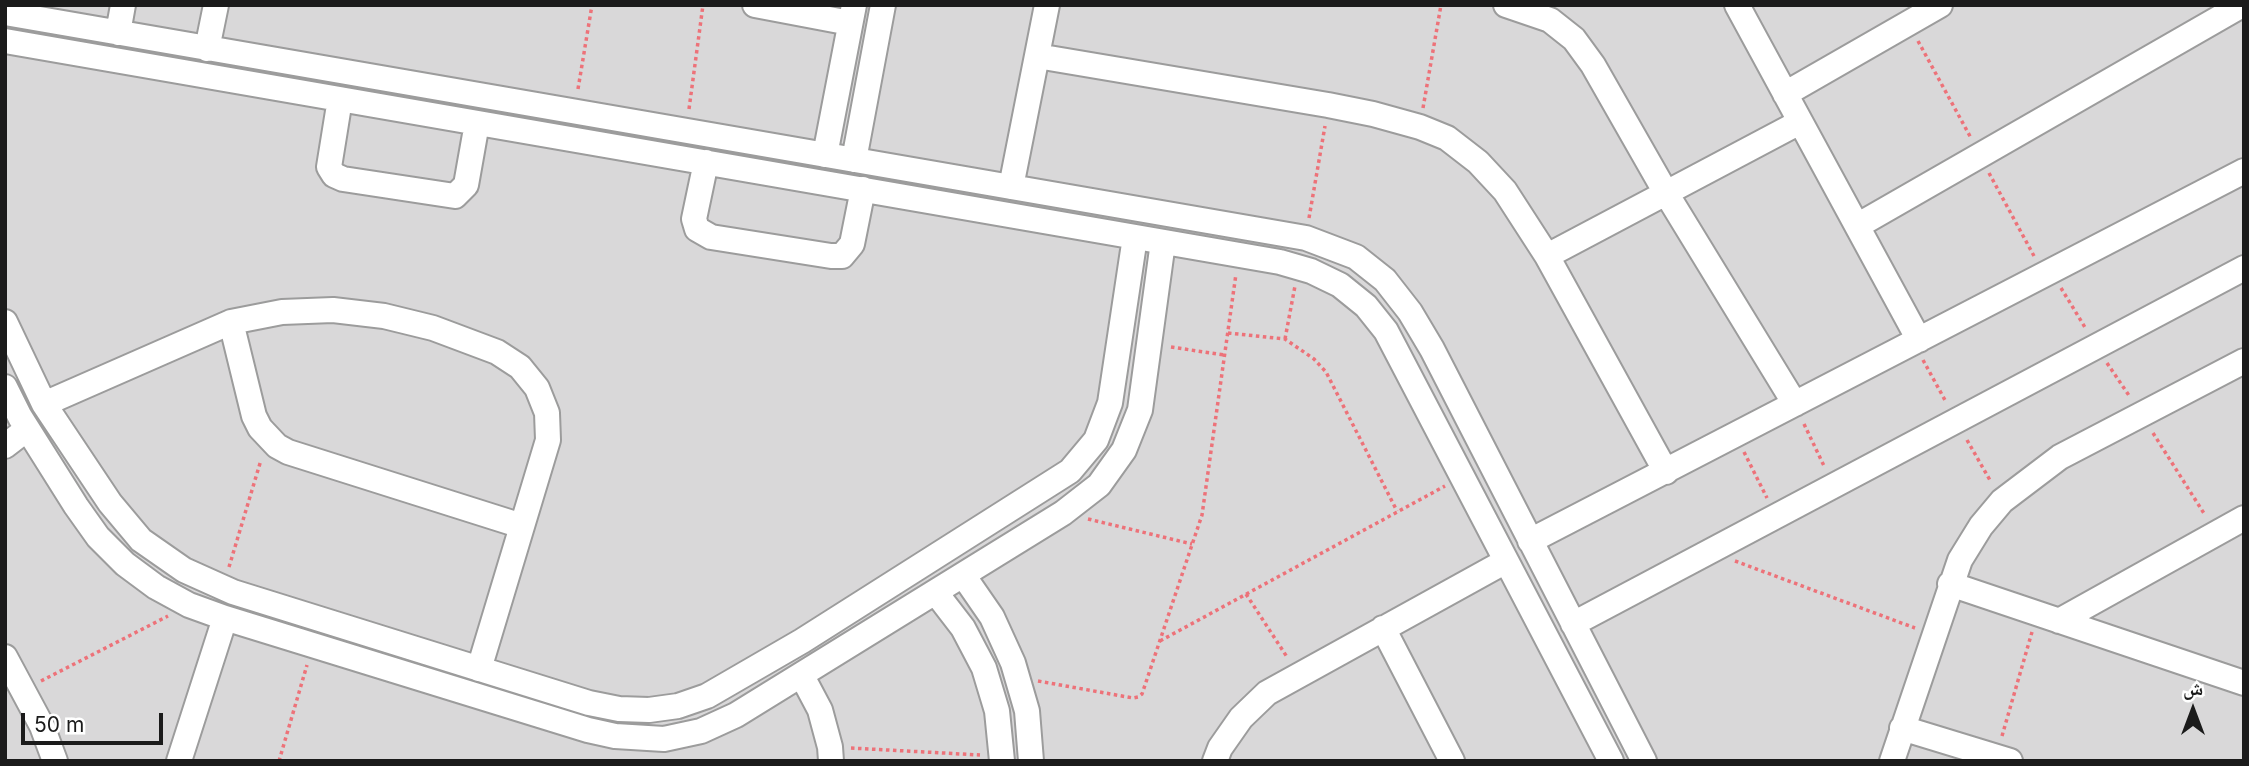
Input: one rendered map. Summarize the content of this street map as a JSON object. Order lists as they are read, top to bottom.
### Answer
{
  "scale_bar": "50 m",
  "north": "top"
}
